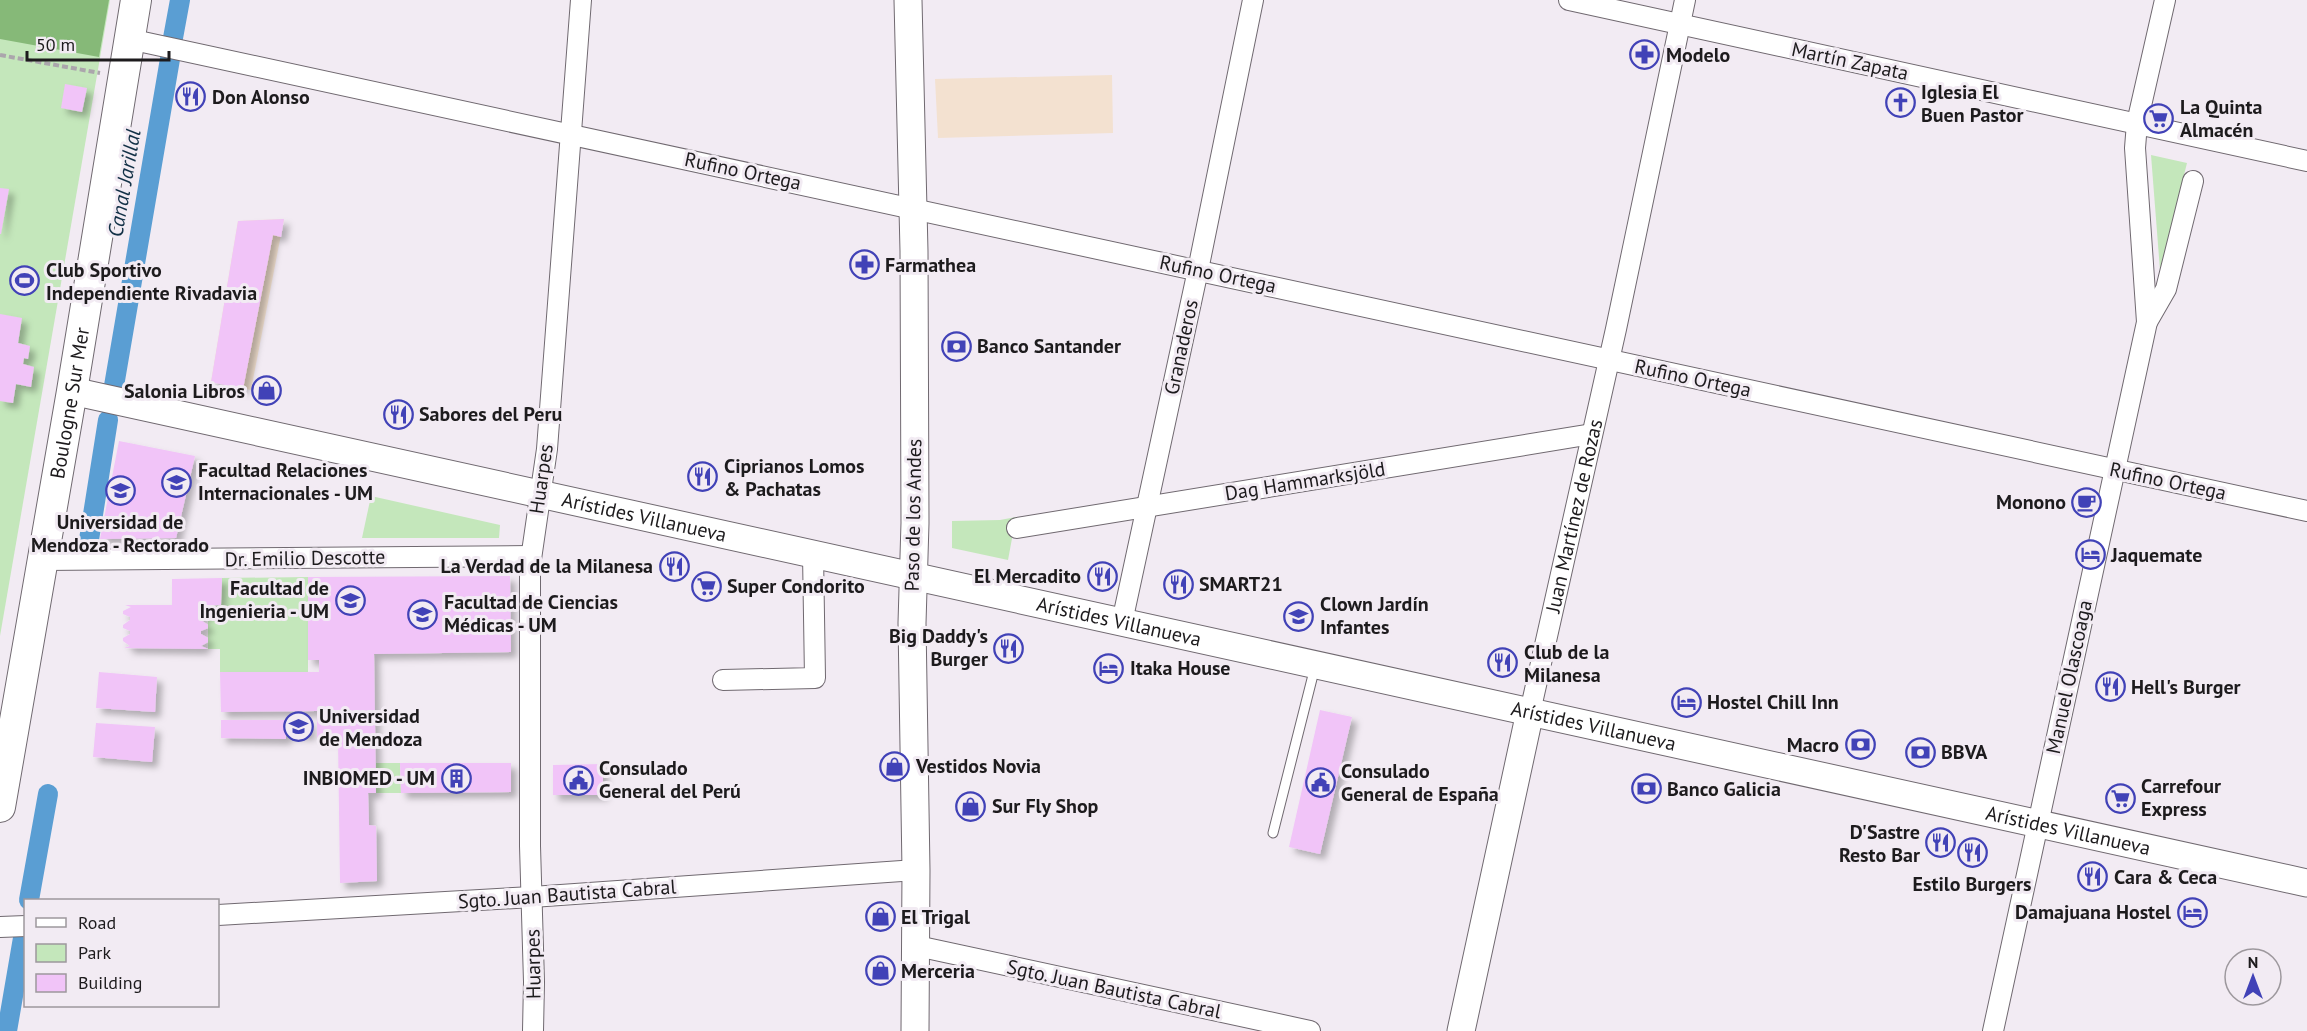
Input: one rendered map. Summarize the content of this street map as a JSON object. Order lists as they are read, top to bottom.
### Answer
{
  "streets": {
    "main road": [
      "Boulogne Sur Mer",
      "Paso de los Andes",
      "Juan Martínez de Rozas",
      "Arístides Villanueva"
    ],
    "street": [
      "Martín Zapata",
      "Rufino Ortega",
      "Granaderos",
      "Huarpes",
      "Dag Hammarksjöld",
      "Dr. Emilio Descotte",
      "Manuel Olascoaga",
      "Sgto. Juan Bautista Cabral"
    ]
  },
  "crossings": [
    ["Martín Zapata", "Juan Martínez de Rozas"],
    ["Martín Zapata", "Manuel Olascoaga"],
    ["Rufino Ortega", "Granaderos"],
    ["Rufino Ortega", "Boulogne Sur Mer"],
    ["Rufino Ortega", "Huarpes"],
    ["Rufino Ortega", "Paso de los Andes"],
    ["Rufino Ortega", "Juan Martínez de Rozas"],
    ["Rufino Ortega", "Manuel Olascoaga"],
    ["Granaderos", "Dag Hammarksjöld"],
    ["Granaderos", "Arístides Villanueva"],
    ["Boulogne Sur Mer", "Arístides Villanueva"],
    ["Boulogne Sur Mer", "Dr. Emilio Descotte"],
    ["Huarpes", "Arístides Villanueva"],
    ["Huarpes", "Dr. Emilio Descotte"],
    ["Huarpes", "Sgto. Juan Bautista Cabral"],
    ["Dag Hammarksjöld", "Juan Martínez de Rozas"],
    ["Paso de los Andes", "Arístides Villanueva"],
    ["Paso de los Andes", "Sgto. Juan Bautista Cabral"],
    ["Juan Martínez de Rozas", "Arístides Villanueva"],
    ["Arístides Villanueva", "Manuel Olascoaga"]
  ],
  "water": ["Canal Jarillal"],
  "places": {
    "pharmacy": ["Modelo", "Farmathea"],
    "restaurant": [
      "Don Alonso",
      "Sabores del Peru",
      "Ciprianos Lomos & Pachatas",
      "La Verdad de la Milanesa",
      "El Mercadito",
      "SMART21",
      "Big Daddy's Burger",
      "Club de la Milanesa",
      "Hell's Burger",
      "D'Sastre Resto Bar",
      "Estilo Burgers",
      "Cara & Ceca"
    ],
    "church": ["Iglesia El Buen Pastor"],
    "supermarket": ["La Quinta Almacén", "Super Condorito", "Carrefour Express"],
    "sports": ["Club Sportivo Independiente Rivadavia"],
    "bank": [
      "Banco Santander",
      "Macro",
      "BBVA",
      "Banco Galicia"
    ],
    "shop": [
      "Salonia Libros",
      "Vestidos Novia",
      "Sur Fly Shop",
      "El Trigal",
      "Merceria"
    ],
    "school or university": [
      "Facultad Relaciones Internacionales - UM",
      "Universidad de Mendoza - Rectorado",
      "Facultad de Ingenieria - UM",
      "Facultad de Ciencias Médicas - UM",
      "Clown Jardín Infantes",
      "Universidad de Mendoza"
    ],
    "cafe": ["Monono"],
    "hotel": [
      "Jaquemate",
      "Itaka House",
      "Hostel Chill Inn",
      "Damajuana Hostel"
    ],
    "building": ["INBIOMED - UM"],
    "public building": ["Consulado General del Perú", "Consulado General de España"]
  },
  "legend": ["Road", "Park", "Building"],
  "scale_bar": "50 m",
  "north": "top"
}
